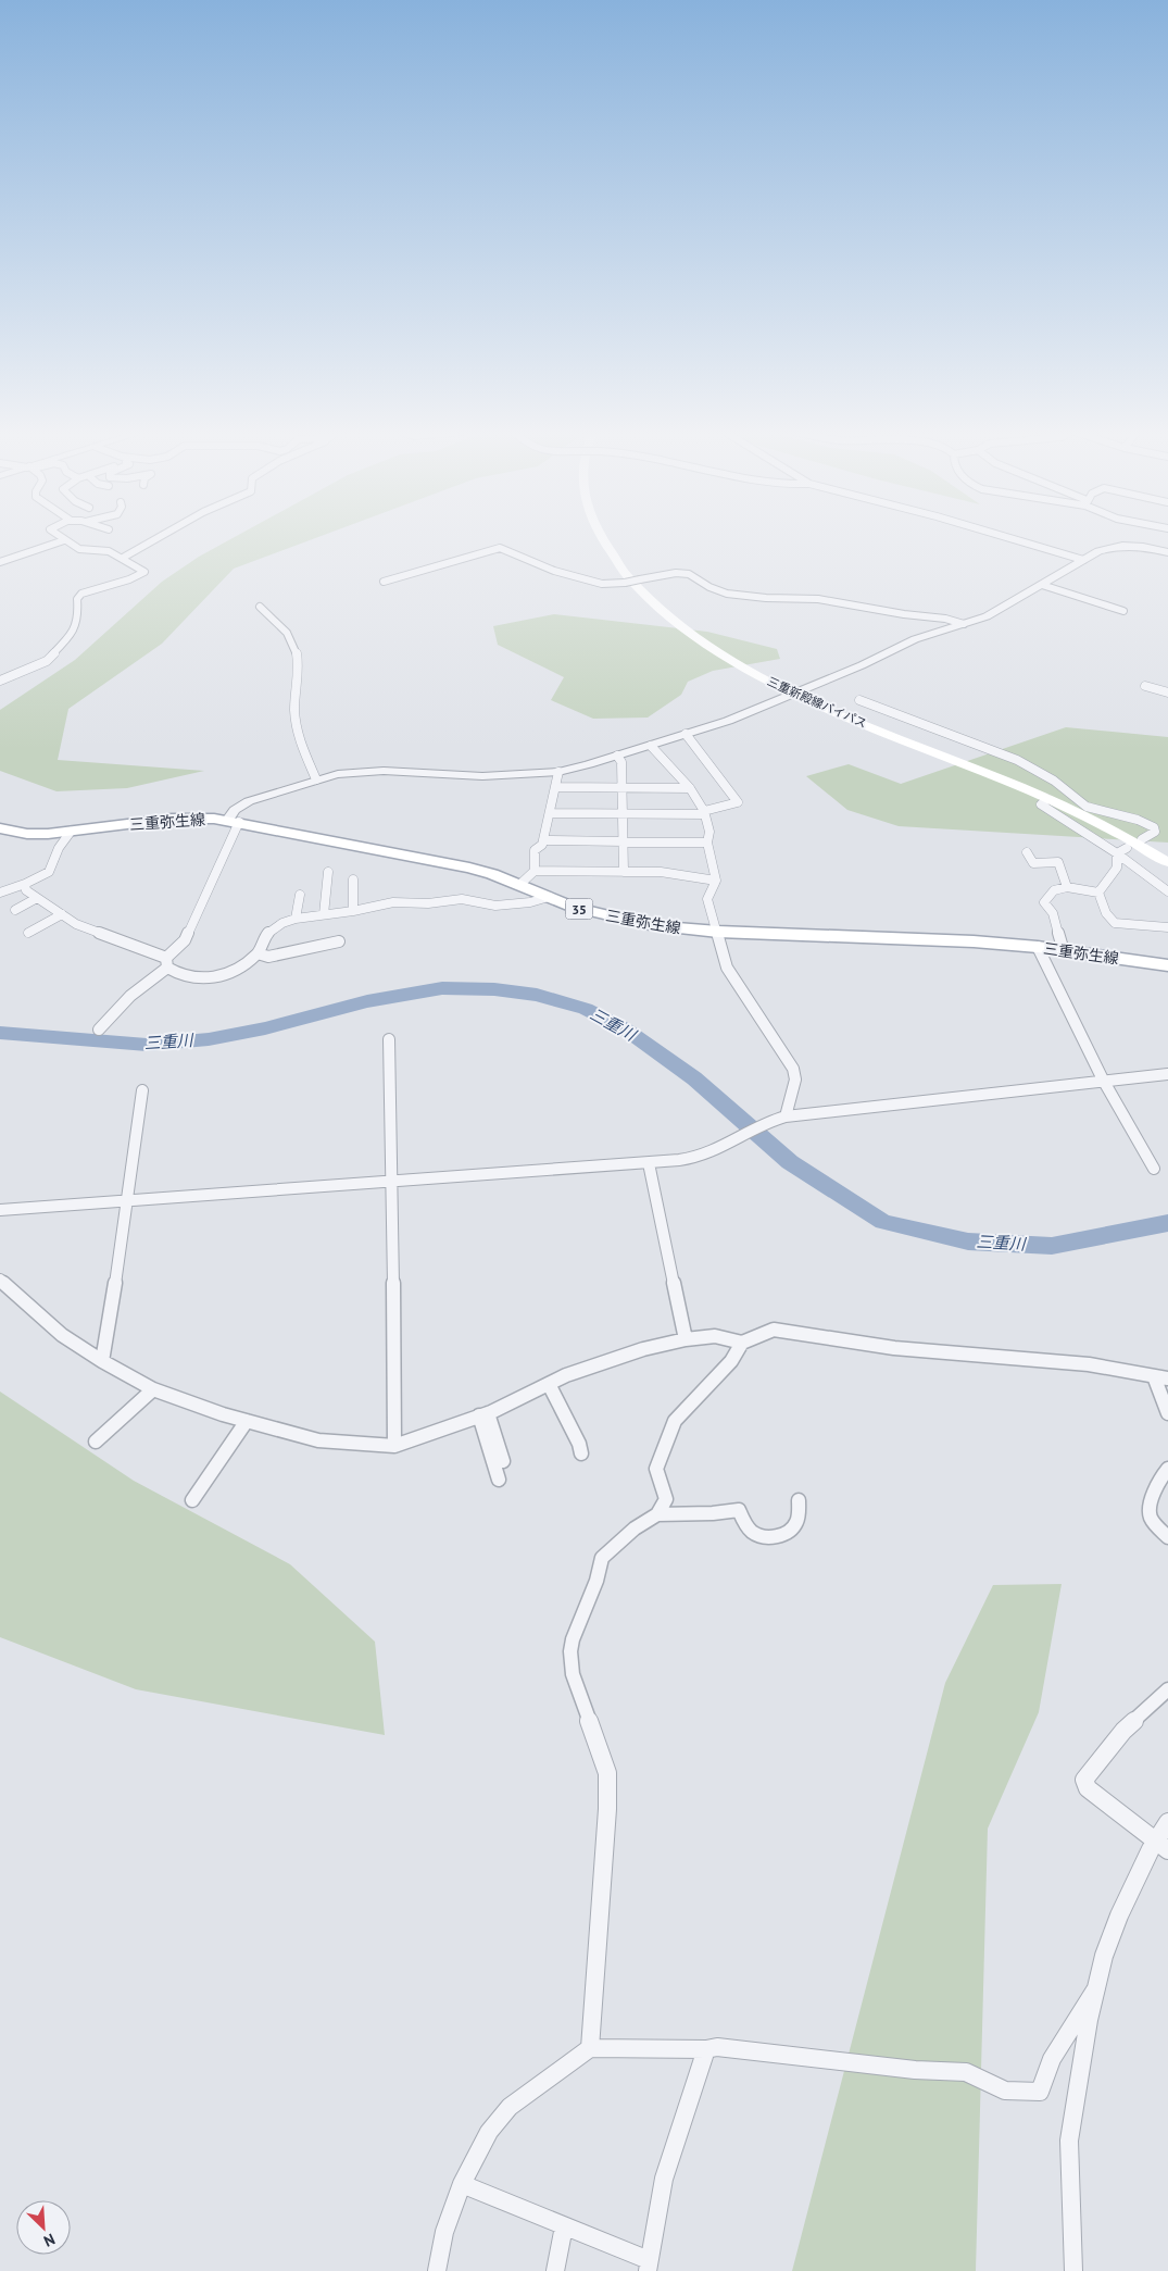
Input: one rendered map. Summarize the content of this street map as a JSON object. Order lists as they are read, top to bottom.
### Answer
{
  "streets": {
    "main road": ["三重新殿線バイパス", "三重弥生線", "35"]
  },
  "water": ["三重川"],
  "north": "bottom right"
}
